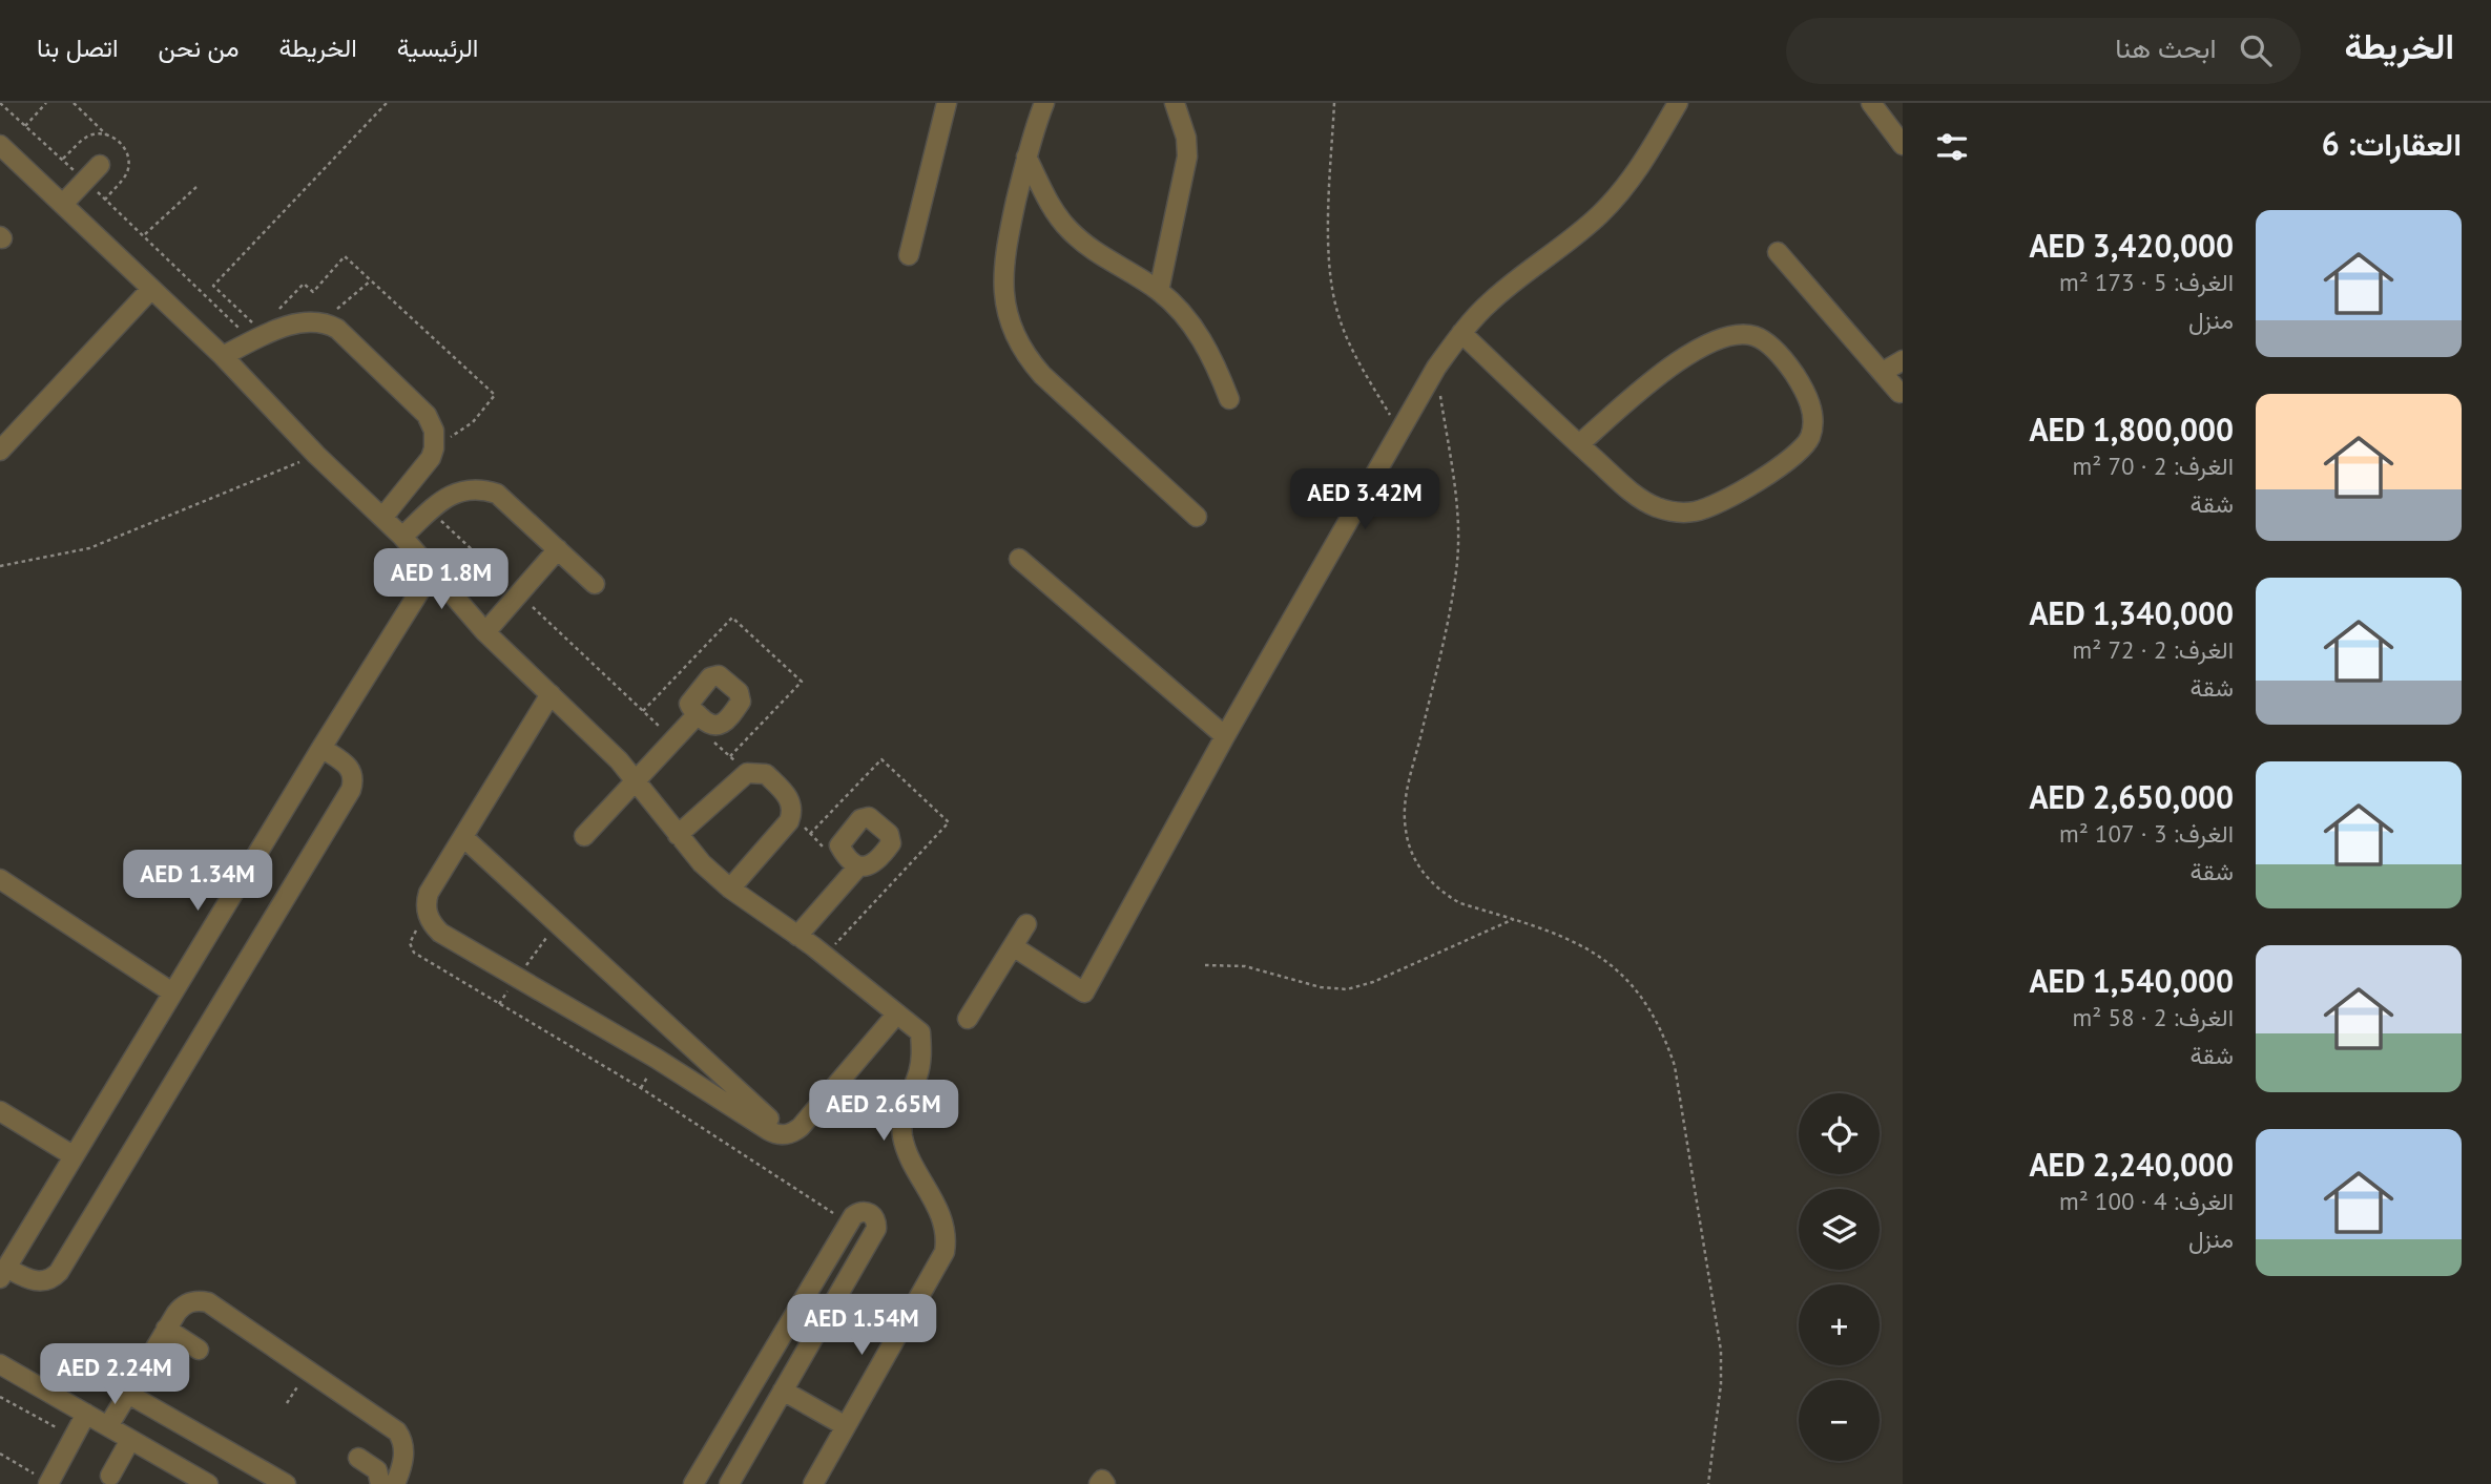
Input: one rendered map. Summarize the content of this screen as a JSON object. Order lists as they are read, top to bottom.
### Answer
{
  "page": {
    "header": "الخريطة",
    "search": "ابحث هنا",
    "nav": [
      "الرئيسية",
      "الخريطة",
      "من نحن",
      "اتصل بنا"
    ],
    "heading": "العقارات: 6",
    "list": [
      {
        "name": "AED 3,420,000",
        "note": "الغرف: 5 · 173 m² · منزل"
      },
      {
        "name": "AED 1,800,000",
        "note": "الغرف: 2 · 70 m² · شقة"
      },
      {
        "name": "AED 1,340,000",
        "note": "الغرف: 2 · 72 m² · شقة"
      },
      {
        "name": "AED 2,650,000",
        "note": "الغرف: 3 · 107 m² · شقة"
      },
      {
        "name": "AED 1,540,000",
        "note": "الغرف: 2 · 58 m² · شقة"
      },
      {
        "name": "AED 2,240,000",
        "note": "الغرف: 4 · 100 m² · منزل"
      }
    ],
    "price": [
      "AED 3.42M",
      "AED 1.8M",
      "AED 1.34M",
      "AED 2.65M",
      "AED 1.54M",
      "AED 2.24M"
    ],
    "map_buttons": ["+", "−"]
  }
}
